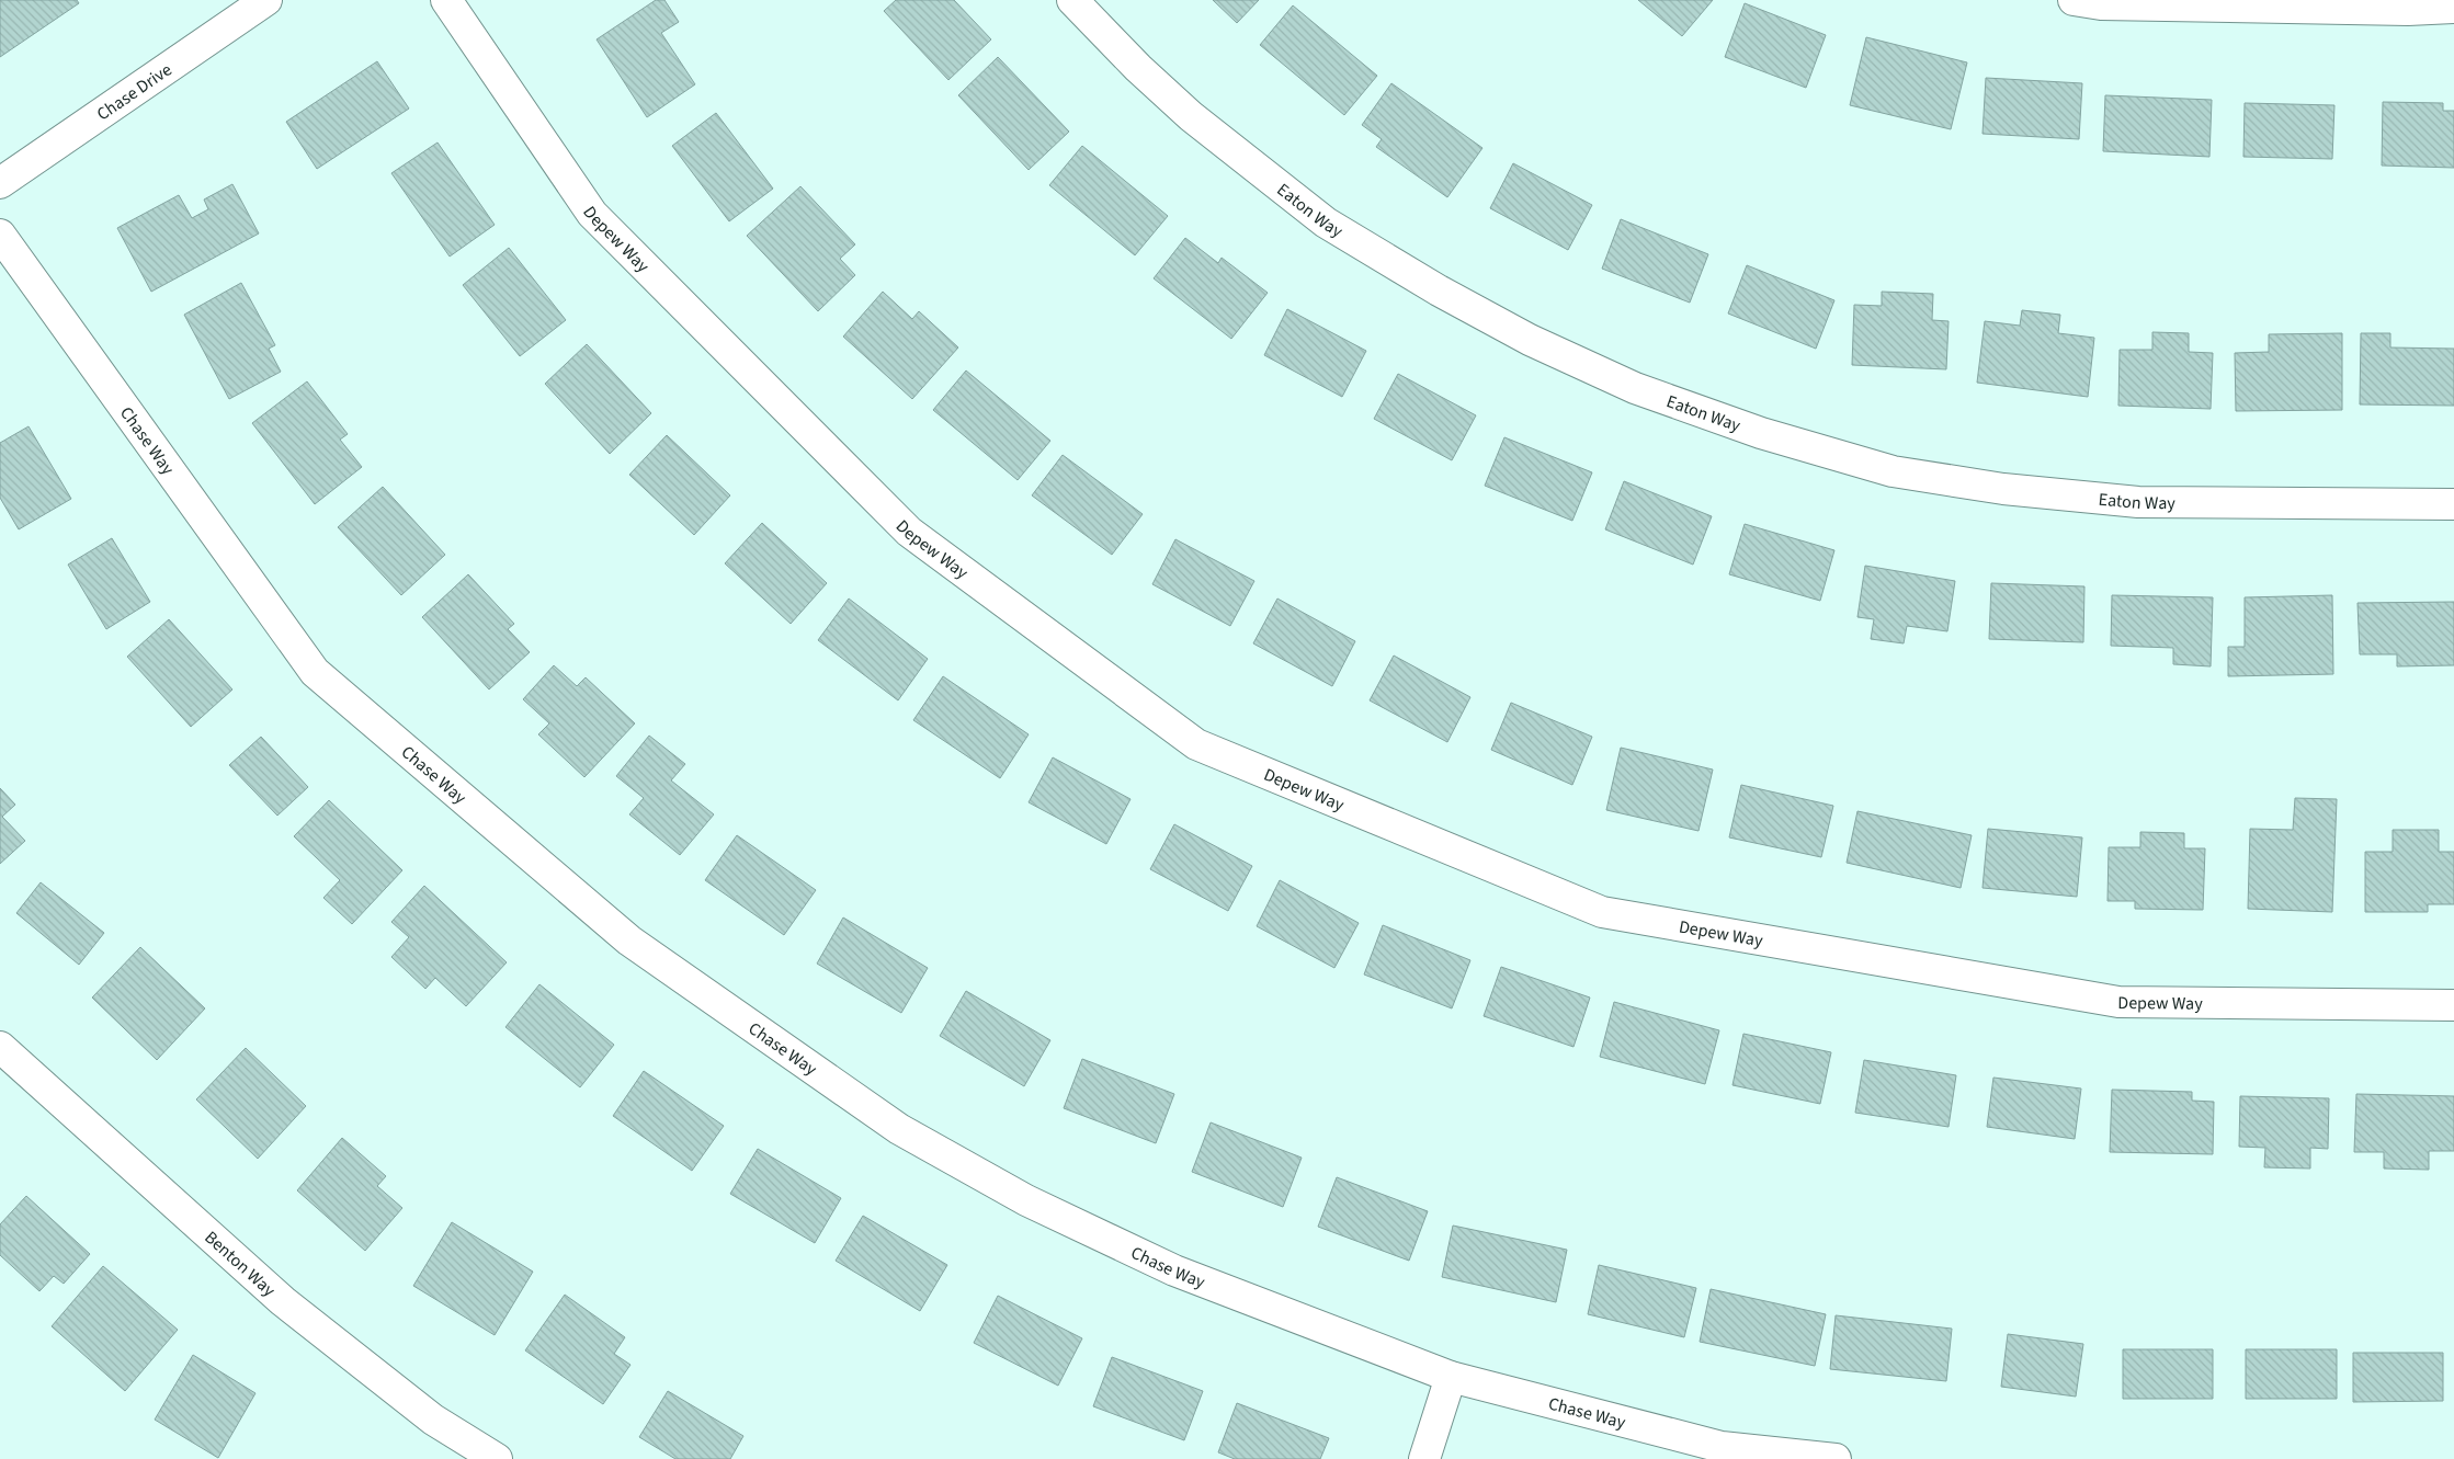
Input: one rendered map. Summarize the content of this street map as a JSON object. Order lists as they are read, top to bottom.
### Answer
{
  "streets": {
    "street": [
      "Chase Drive",
      "Eaton Way",
      "Depew Way",
      "Chase Way",
      "Benton Way"
    ]
  }
}
